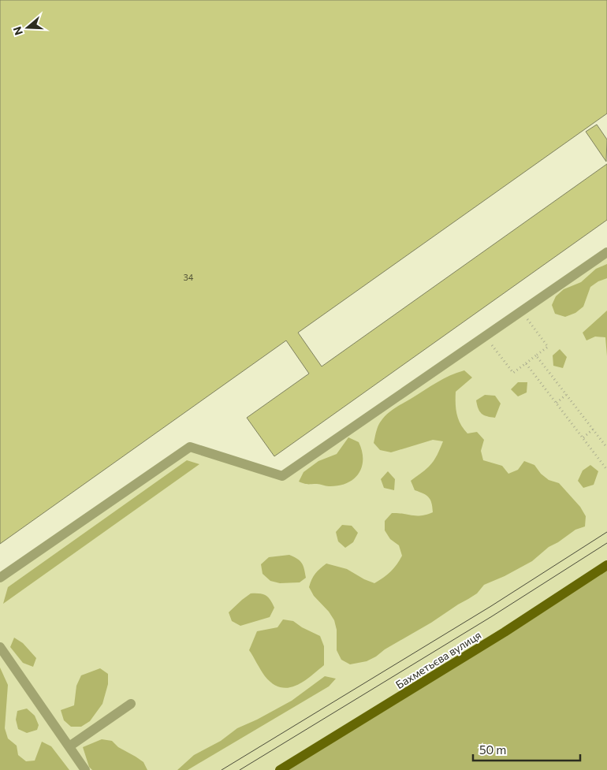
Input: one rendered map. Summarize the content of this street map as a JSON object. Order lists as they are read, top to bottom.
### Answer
{
  "streets": {
    "main road": ["Бахметьєва вулиця"]
  },
  "house_numbers": ["34"],
  "scale_bar": "50 m",
  "north": "left"
}
